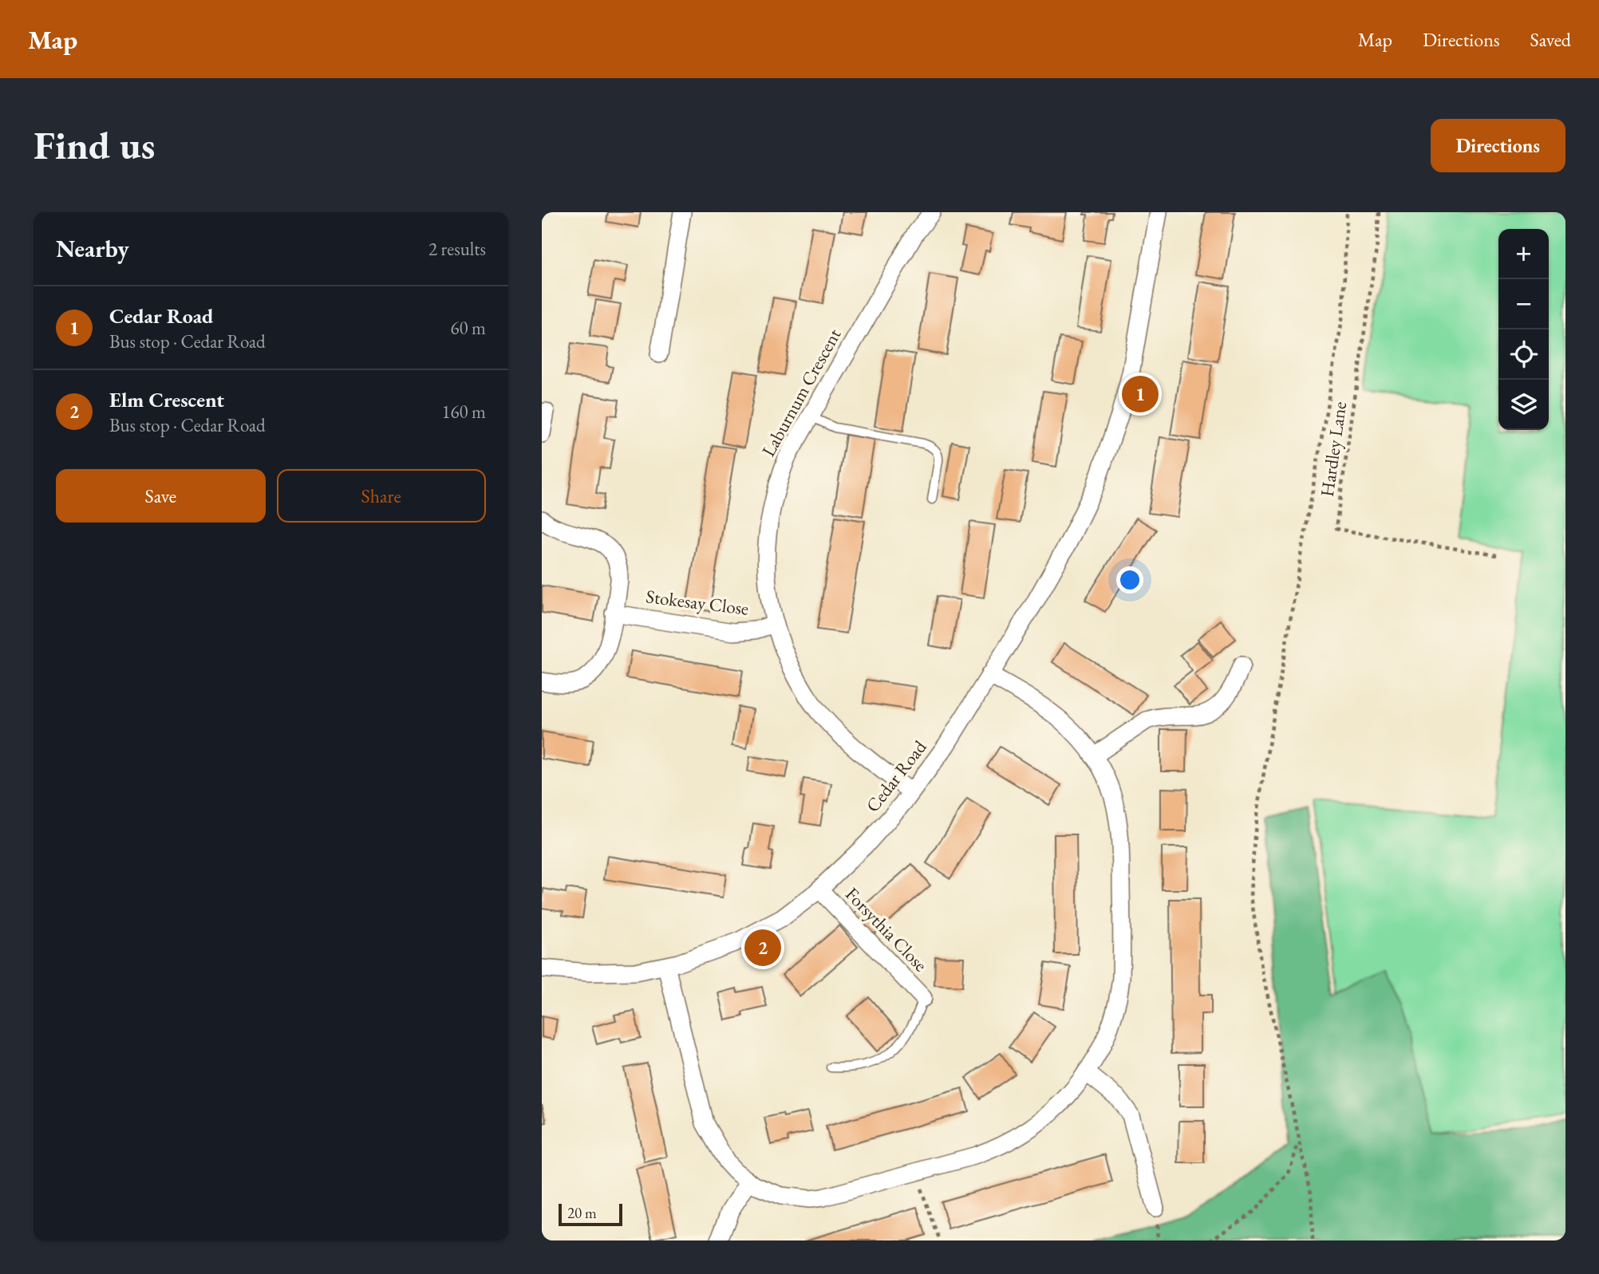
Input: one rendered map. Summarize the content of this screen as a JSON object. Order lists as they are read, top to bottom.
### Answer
{
  "streets": {
    "street": [
      "Laburnum Crescent",
      "Stokesay Close",
      "Cedar Road",
      "Forsythia Close"
    ],
    "path": ["Hardley Lane"]
  },
  "crossings": [
    ["Laburnum Crescent", "Stokesay Close"],
    ["Laburnum Crescent", "Cedar Road"],
    ["Cedar Road", "Forsythia Close"]
  ],
  "scale_bar": "20 m",
  "page": {
    "header": "Map",
    "nav": ["Map", "Directions", "Saved"],
    "buttons": [
      "Directions",
      ["Save", "Share"]
    ],
    "title": "Find us",
    "heading": ["Nearby", "2 results"],
    "map_buttons": ["+", "−"],
    "list": [
      {
        "mark": "1",
        "name": "Cedar Road",
        "note": "Bus stop · Cedar Road",
        "value": "60 m"
      },
      {
        "mark": "2",
        "name": "Elm Crescent",
        "note": "Bus stop · Cedar Road",
        "value": "160 m"
      }
    ],
    "pins": ["1", "2"],
    "scale": "20 m"
  }
}
